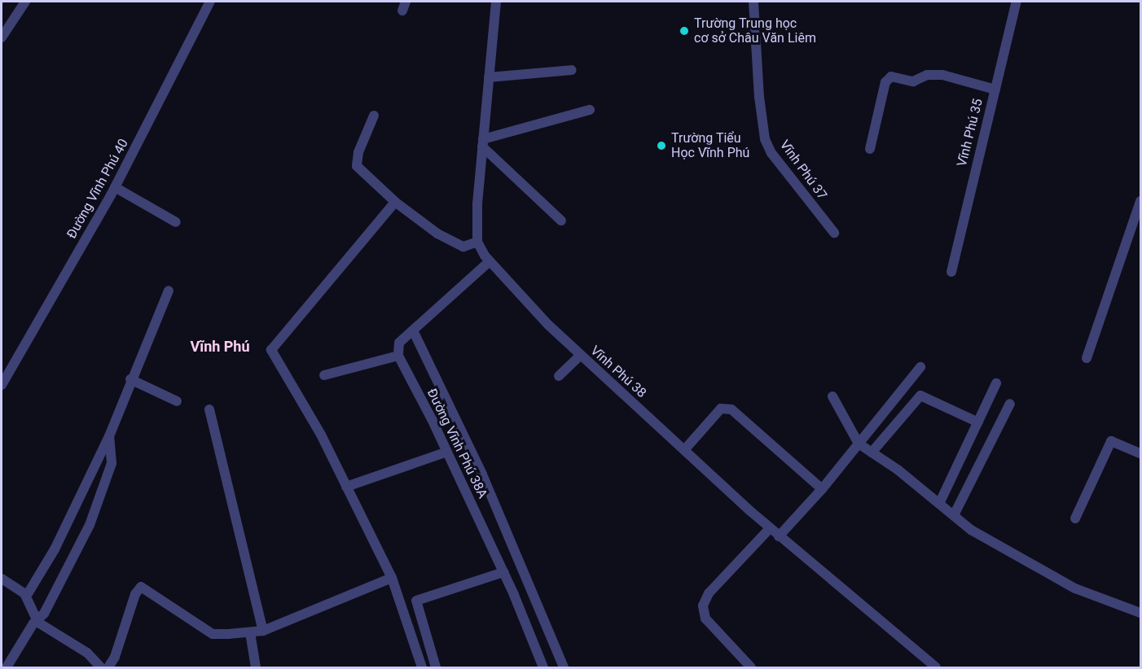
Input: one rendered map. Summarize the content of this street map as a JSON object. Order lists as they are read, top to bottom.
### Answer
{
  "streets": {
    "street": [
      "Vĩnh Phú 35",
      "Vĩnh Phú 37",
      "Đường Vĩnh Phú 40",
      "Vĩnh Phú 38",
      "Đường Vĩnh Phú 38A"
    ]
  },
  "districts": ["Vĩnh Phú"],
  "places": ["Trường Trung học cơ sở Châu Văn Liêm", "Trường Tiểu Học Vĩnh Phú"]
}
